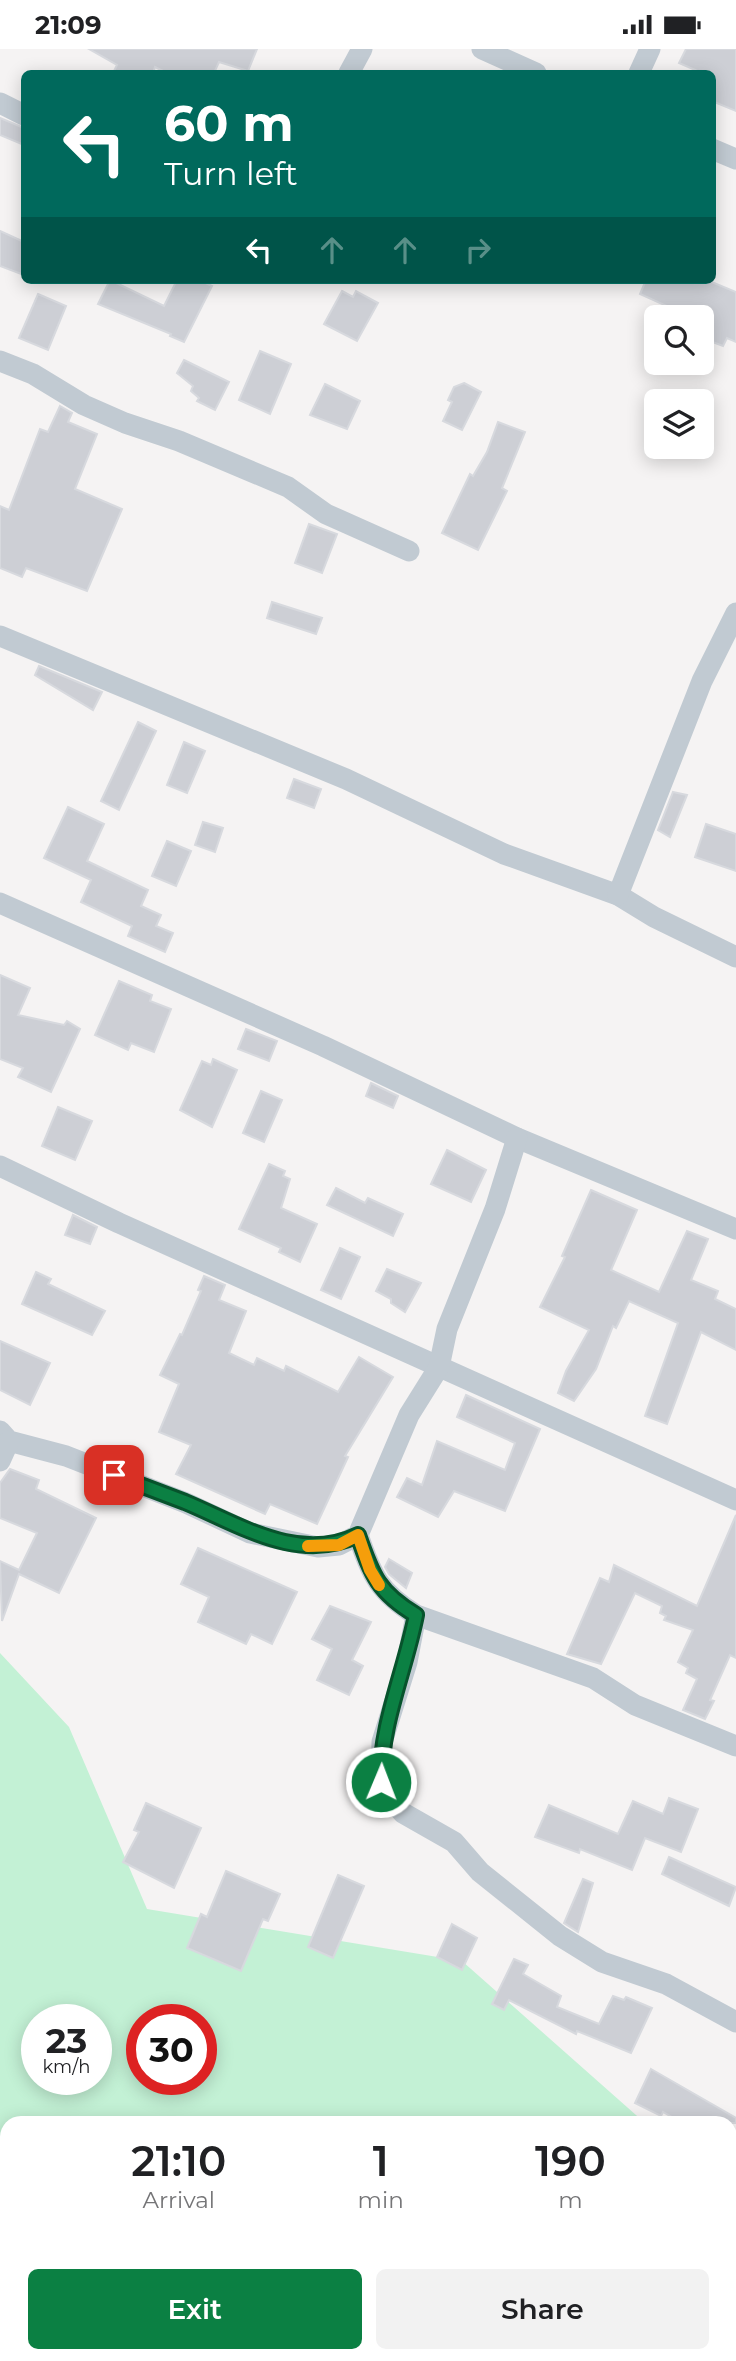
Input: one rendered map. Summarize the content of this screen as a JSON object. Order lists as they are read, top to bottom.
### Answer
{
  "page": {
    "status": "21:09",
    "turn": ["60 m", "Turn left"],
    "speed": "23 km/h",
    "limit": "30",
    "eta": [
      "21:10",
      "Arrival",
      "1",
      "min",
      "190",
      "m"
    ],
    "buttons": ["Exit", "Share"]
  }
}
